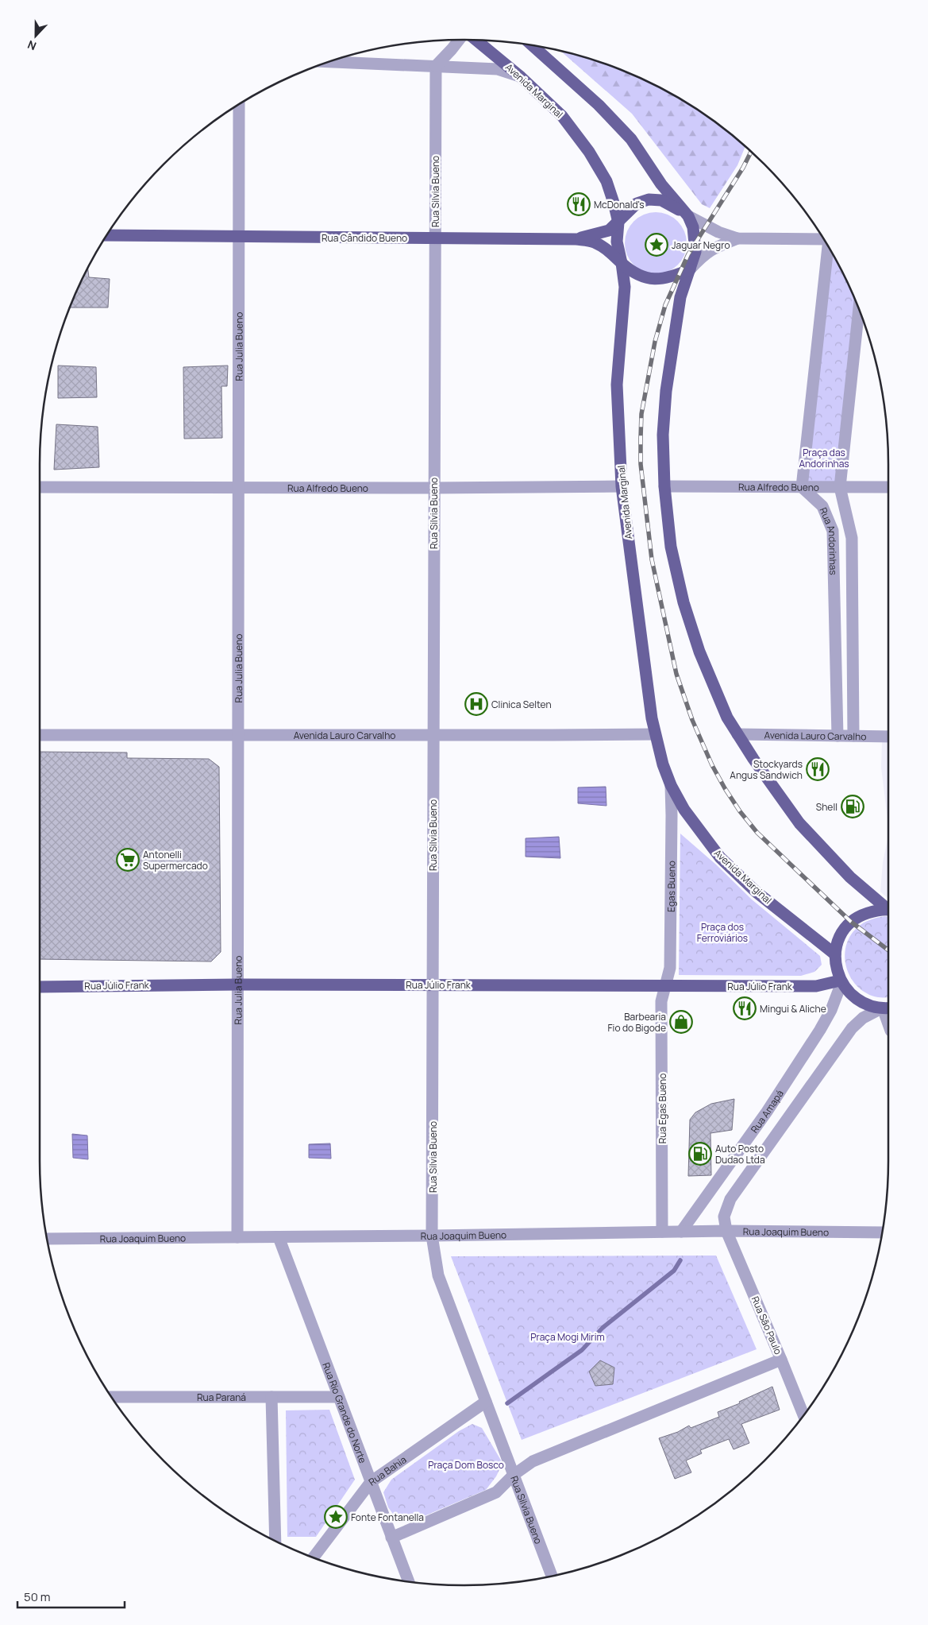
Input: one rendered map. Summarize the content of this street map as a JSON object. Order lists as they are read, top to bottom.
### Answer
{
  "streets": {
    "main road": ["Avenida Marginal", "Rua Cândido Bueno", "Rua Júlio Frank"],
    "street": [
      "Rua Silvia Bueno",
      "Rua Julia Bueno",
      "Rua Alfredo Bueno",
      "Rua Andorinhas",
      "Avenida Lauro Carvalho",
      "Egas Bueno",
      "Rua Egas Bueno",
      "Rua Amapá",
      "Rua Joaquim Bueno",
      "Rua São Paulo",
      "Rua Paraná",
      "Rua Rio Grande do Norte",
      "Rua Bahia"
    ]
  },
  "crossings": [
    ["Avenida Marginal", "Rua Cândido Bueno"],
    ["Avenida Marginal", "Rua Alfredo Bueno"],
    ["Avenida Marginal", "Avenida Lauro Carvalho"],
    ["Avenida Marginal", "Egas Bueno"],
    ["Rua Silvia Bueno", "Rua Cândido Bueno"],
    ["Rua Silvia Bueno", "Rua Alfredo Bueno"],
    ["Rua Silvia Bueno", "Avenida Lauro Carvalho"],
    ["Rua Silvia Bueno", "Rua Júlio Frank"],
    ["Rua Silvia Bueno", "Rua Joaquim Bueno"],
    ["Rua Silvia Bueno", "Rua Bahia"],
    ["Rua Cândido Bueno", "Rua Julia Bueno"],
    ["Rua Julia Bueno", "Rua Alfredo Bueno"],
    ["Rua Julia Bueno", "Avenida Lauro Carvalho"],
    ["Rua Julia Bueno", "Rua Júlio Frank"],
    ["Rua Julia Bueno", "Rua Joaquim Bueno"],
    ["Rua Alfredo Bueno", "Rua Andorinhas"],
    ["Rua Andorinhas", "Avenida Lauro Carvalho"],
    ["Egas Bueno", "Rua Júlio Frank"],
    ["Egas Bueno", "Rua Egas Bueno"],
    ["Rua Júlio Frank", "Rua Egas Bueno"],
    ["Rua Júlio Frank", "Rua Amapá"],
    ["Rua Egas Bueno", "Rua Joaquim Bueno"],
    ["Rua Amapá", "Rua Joaquim Bueno"],
    ["Rua Amapá", "Rua São Paulo"],
    ["Rua Joaquim Bueno", "Rua São Paulo"],
    ["Rua Joaquim Bueno", "Rua Rio Grande do Norte"],
    ["Rua Paraná", "Rua Rio Grande do Norte"],
    ["Rua Rio Grande do Norte", "Rua Bahia"]
  ],
  "parks": [
    "Praça das Andorinhas",
    "Praça dos Ferroviários",
    "Praça Mogi Mirim",
    "Praça Dom Bosco"
  ],
  "places": {
    "restaurant": ["McDonald's", "Stockyards Angus Sandwich", "Mingui & Aliche"],
    "place": ["Jaguar Negro", "Fonte Fontanella"],
    "hospital": ["Clinica Selten"],
    "fuel station": ["Shell", "Auto Posto Dudao Ltda"],
    "supermarket": ["Antonelli Supermercado"],
    "shop": ["Barbearia Fio do Bigode"]
  },
  "scale_bar": "50 m",
  "north": "bottom"
}
